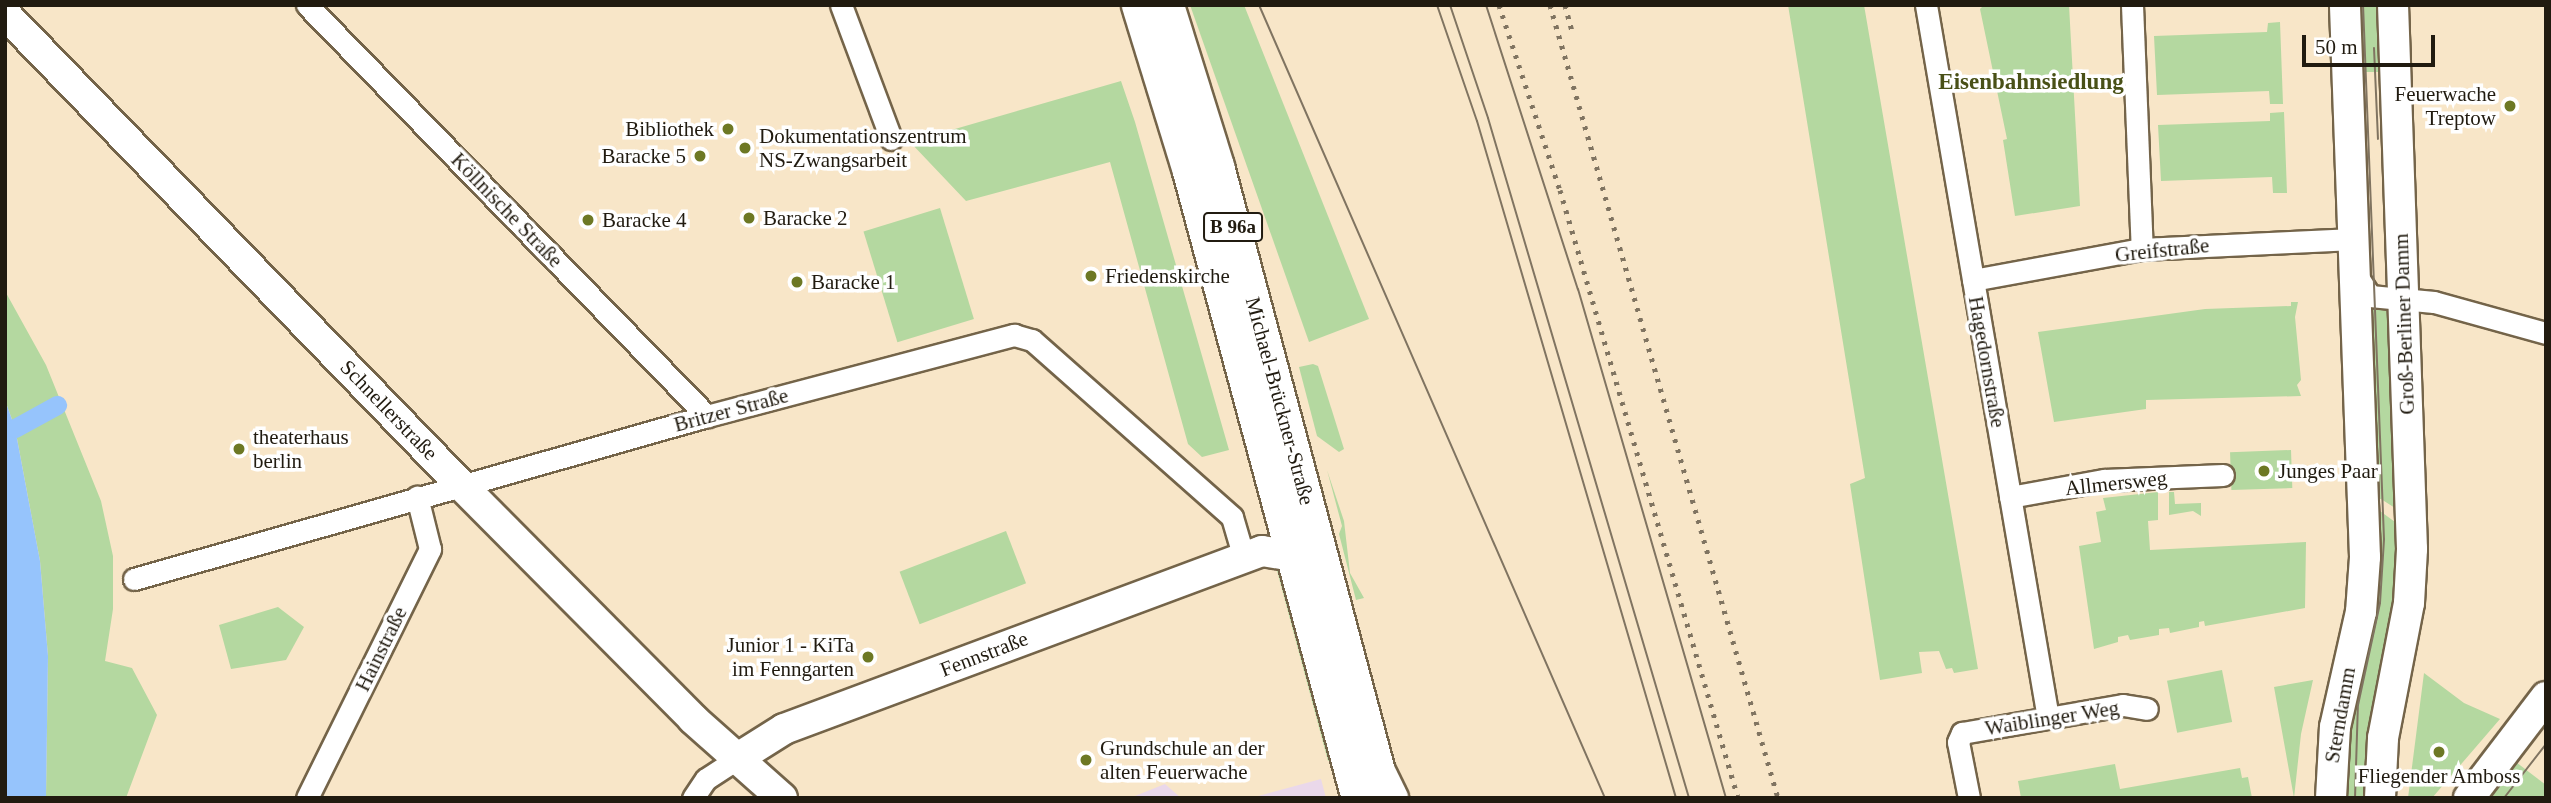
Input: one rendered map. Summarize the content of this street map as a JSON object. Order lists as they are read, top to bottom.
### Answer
{
  "streets": {
    "main road": [
      "B 96a",
      "Groß-Berliner Damm",
      "Michael-Brückner-Straße",
      "Schnellerstraße",
      "Fennstraße",
      "Sterndamm"
    ],
    "street": [
      "Köllnische Straße",
      "Greifstraße",
      "Hagedornstraße",
      "Britzer Straße",
      "Allmersweg",
      "Hainstraße",
      "Waiblinger Weg"
    ]
  },
  "crossings": [
    ["Köllnische Straße", "Britzer Straße"],
    ["Greifstraße", "Hagedornstraße"],
    ["Hagedornstraße", "Allmersweg"],
    ["Hagedornstraße", "Waiblinger Weg"],
    ["Michael-Brückner-Straße", "Fennstraße"],
    ["Schnellerstraße", "Britzer Straße"],
    ["Schnellerstraße", "Fennstraße"],
    ["Britzer Straße", "Hainstraße"],
    ["Britzer Straße", "Fennstraße"]
  ],
  "districts": ["Eisenbahnsiedlung"],
  "places": [
    "Feuerwache Treptow",
    "Bibliothek",
    "Dokumentationszentrum NS-Zwangsarbeit",
    "Baracke 5",
    "Baracke 2",
    "Baracke 4",
    "Friedenskirche",
    "Baracke 1",
    "theaterhaus berlin",
    "Junges Paar",
    "Junior 1 - KiTa im Fenngarten",
    "Fliegender Amboss",
    "Grundschule an der alten Feuerwache"
  ],
  "scale_bar": "50 m"
}
